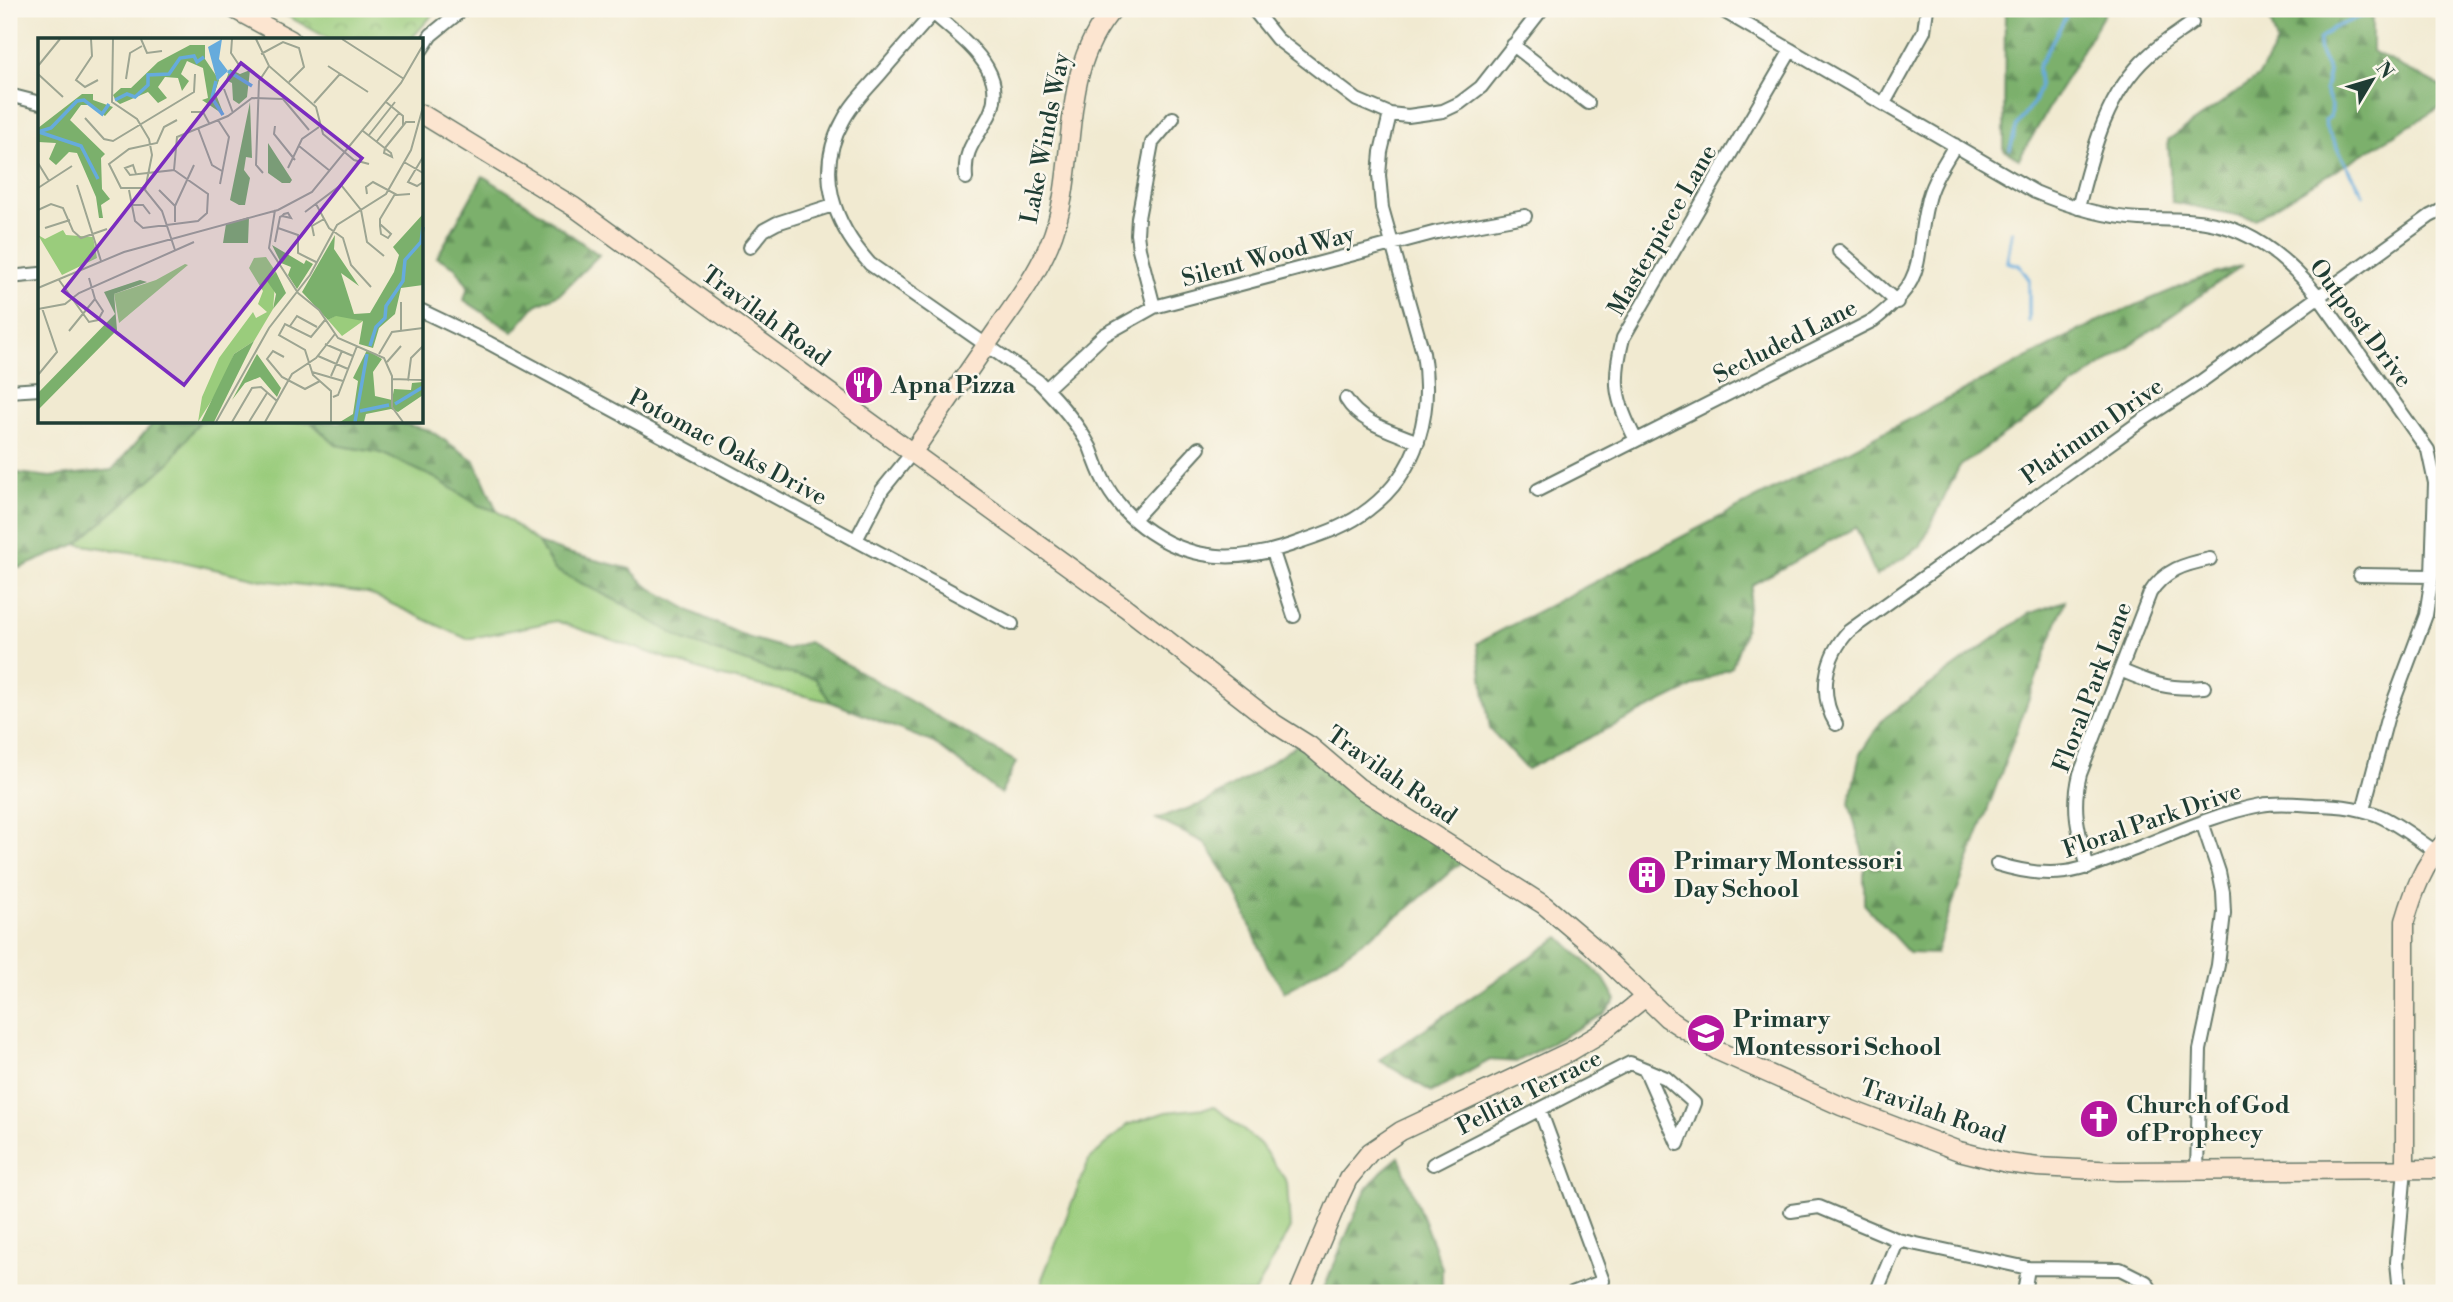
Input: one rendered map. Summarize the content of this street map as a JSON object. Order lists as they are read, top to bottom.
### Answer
{
  "streets": {
    "main road": ["Lake Winds Way", "Travilah Road"],
    "street": [
      "Masterpiece Lane",
      "Silent Wood Way",
      "Outpost Drive",
      "Secluded Lane",
      "Platinum Drive",
      "Potomac Oaks Drive",
      "Floral Park Lane",
      "Floral Park Drive",
      "Pellita Terrace"
    ]
  },
  "crossings": [
    ["Lake Winds Way", "Travilah Road"],
    ["Masterpiece Lane", "Outpost Drive"],
    ["Masterpiece Lane", "Secluded Lane"],
    ["Outpost Drive", "Secluded Lane"],
    ["Outpost Drive", "Platinum Drive"],
    ["Outpost Drive", "Floral Park Drive"],
    ["Floral Park Lane", "Floral Park Drive"]
  ],
  "places": {
    "restaurant": ["Apna Pizza"],
    "building": ["Primary Montessori Day School"],
    "school or university": ["Primary Montessori School"],
    "church": ["Church of God of Prophecy"]
  },
  "north": "top right"
}
